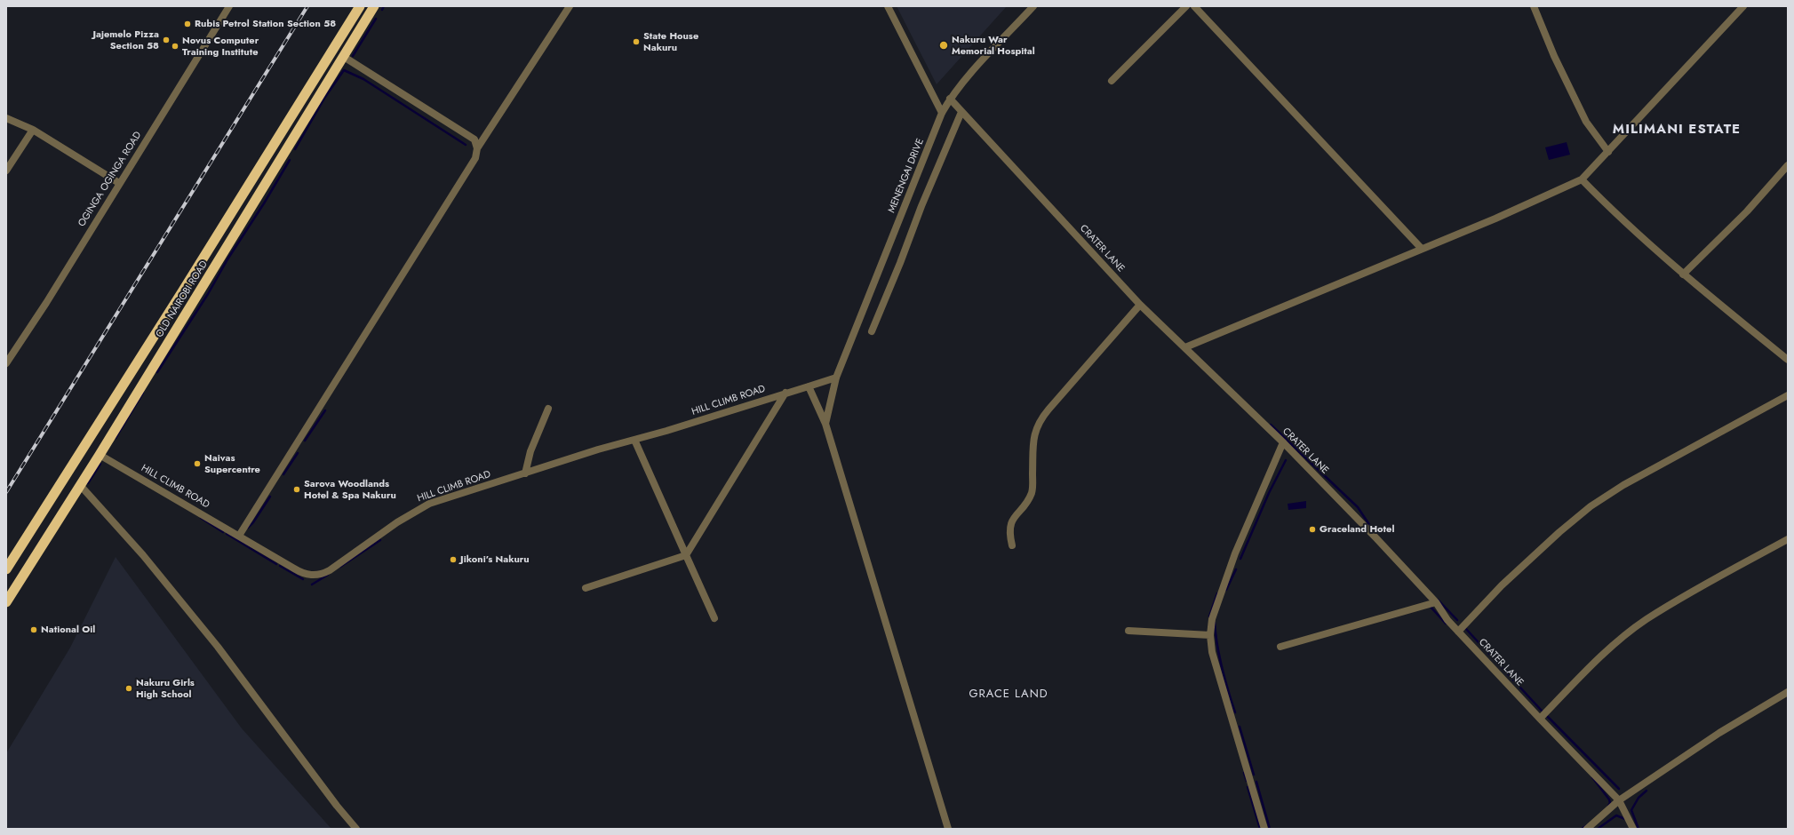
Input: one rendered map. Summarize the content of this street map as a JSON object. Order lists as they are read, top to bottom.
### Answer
{
  "streets": {
    "highway": ["OLD NAIROBI ROAD"],
    "street": [
      "MENENGAI DRIVE",
      "OGINGA OGINGA ROAD",
      "CRATER LANE",
      "HILL CLIMB ROAD"
    ]
  },
  "crossings": [
    ["MENENGAI DRIVE", "CRATER LANE"],
    ["MENENGAI DRIVE", "HILL CLIMB ROAD"],
    ["OLD NAIROBI ROAD", "HILL CLIMB ROAD"]
  ],
  "districts": ["MILIMANI ESTATE", "GRACE LAND"],
  "places": [
    "Rubis Petrol Station Section 58",
    "Jajemelo Pizza Section 58",
    "State House Nakuru",
    "Nakuru War Memorial Hospital",
    "Novus Computer Training Institute",
    "Naivas Supercentre",
    "Sarova Woodlands Hotel & Spa Nakuru",
    "Graceland Hotel",
    "Jikoni’s Nakuru",
    "National Oil",
    "Nakuru Girls High School"
  ]
}
